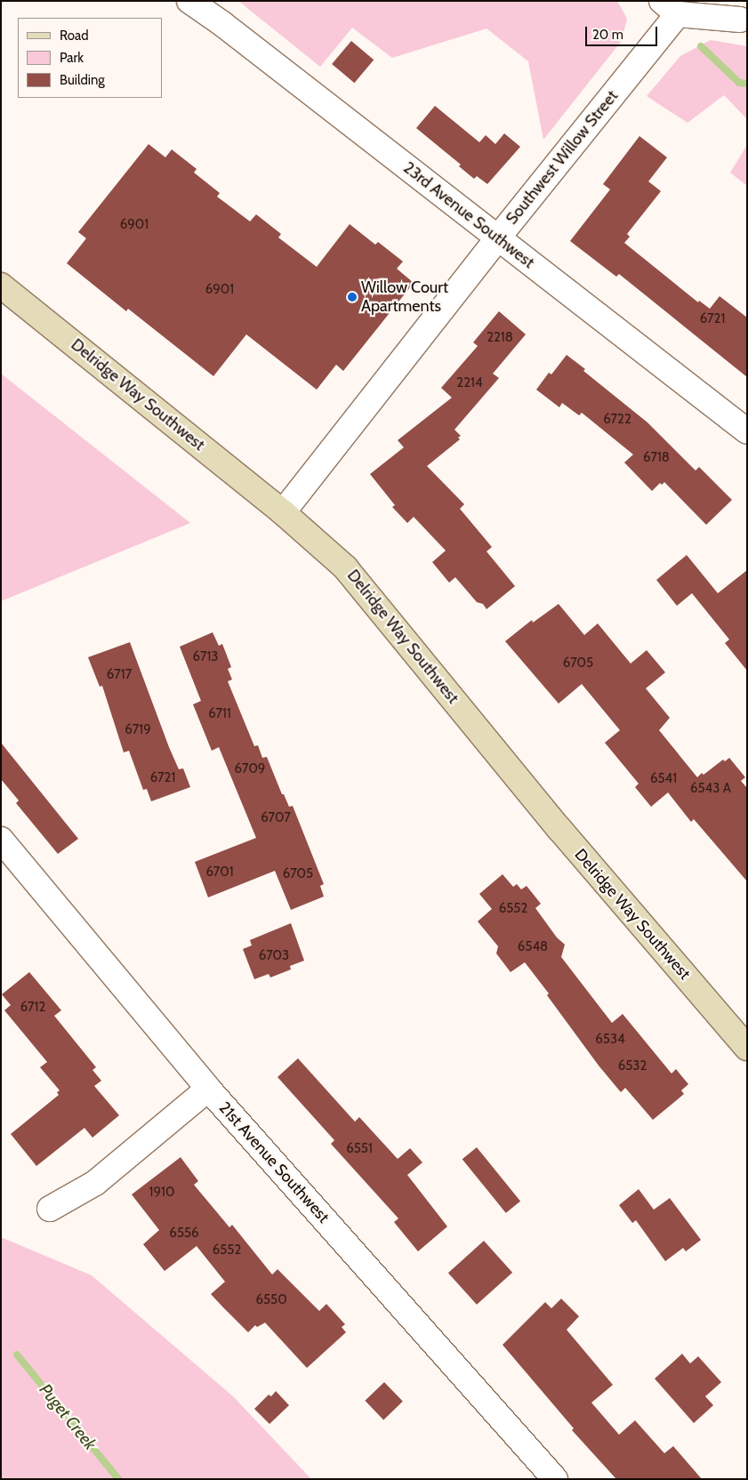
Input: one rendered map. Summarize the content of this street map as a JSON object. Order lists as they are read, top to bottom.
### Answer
{
  "streets": {
    "main road": ["Delridge Way Southwest"],
    "street": ["Southwest Willow Street", "23rd Avenue Southwest", "21st Avenue Southwest"]
  },
  "crossings": [
    ["Southwest Willow Street", "23rd Avenue Southwest"],
    ["Southwest Willow Street", "Delridge Way Southwest"]
  ],
  "water": ["Puget Creek"],
  "places": ["Willow Court Apartments"],
  "house_numbers": [
    "6901",
    "6901",
    "6721",
    "2218",
    "2214",
    "6722",
    "6718",
    "6713",
    "6705",
    "6717",
    "6711",
    "6719",
    "6709",
    "6721",
    "6541",
    "6543 A",
    "6707",
    "6701",
    "6705",
    "6552",
    "6548",
    "6703",
    "6712",
    "6534",
    "6532",
    "6551",
    "1910",
    "6556",
    "6552",
    "6550"
  ],
  "legend": ["Road", "Park", "Building"],
  "scale_bar": "20 m"
}
